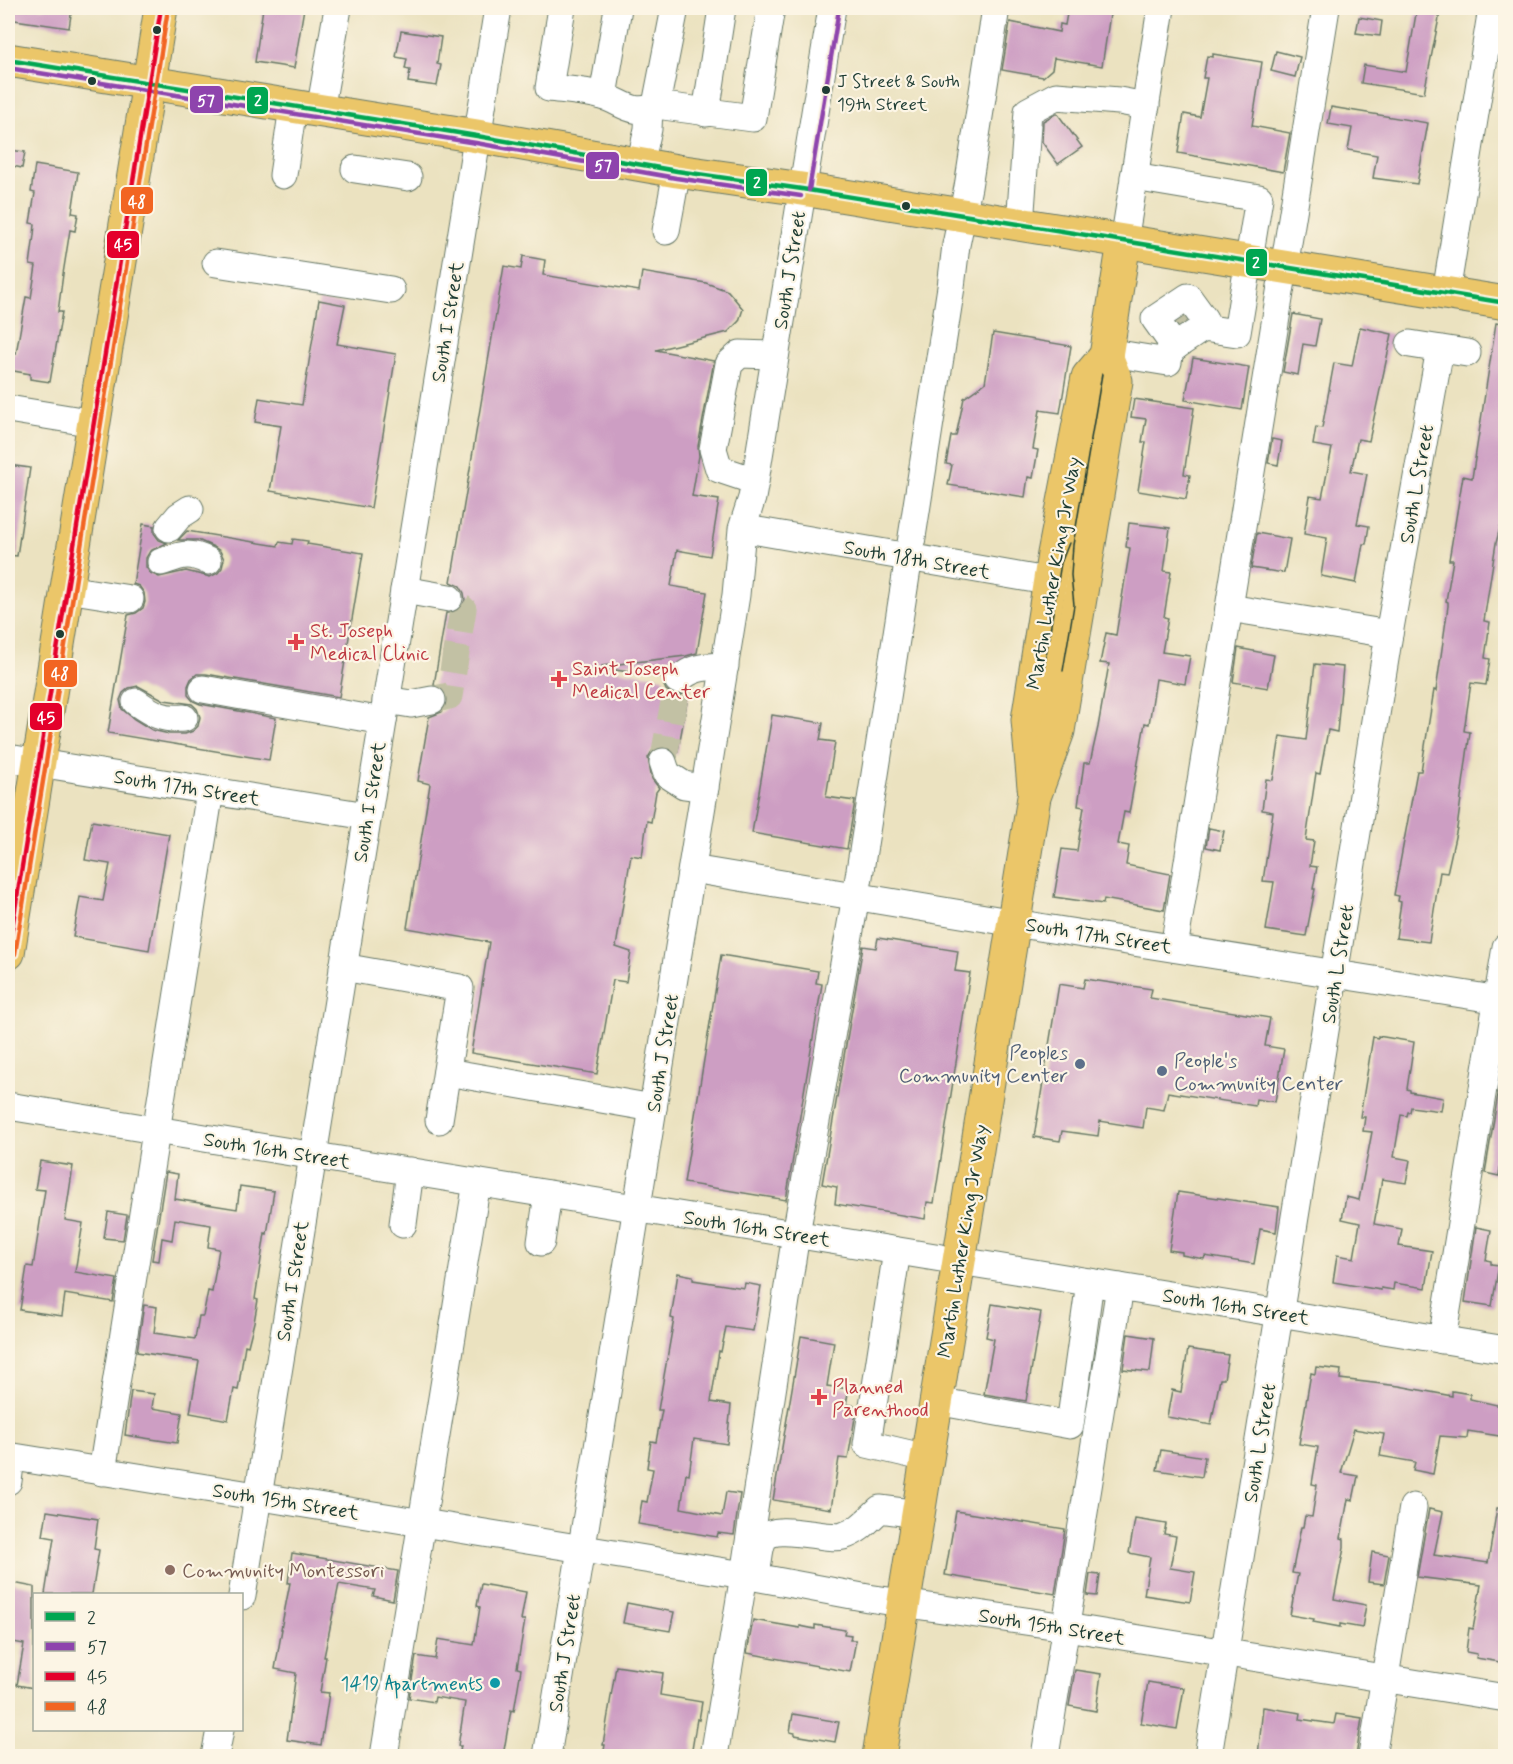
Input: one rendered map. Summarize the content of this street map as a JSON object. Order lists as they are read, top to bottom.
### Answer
{
  "streets": {
    "main road": ["Martin Luther King Jr Way"],
    "street": [
      "South J Street",
      "South I Street",
      "South L Street",
      "South 18th Street",
      "South 17th Street",
      "South 16th Street",
      "South 15th Street"
    ]
  },
  "crossings": [
    ["South J Street", "South 17th Street"],
    ["South J Street", "South 16th Street"],
    ["South J Street", "South 15th Street"],
    ["South I Street", "South 17th Street"],
    ["South I Street", "South 16th Street"],
    ["South I Street", "South 15th Street"],
    ["South L Street", "South 17th Street"],
    ["South L Street", "South 16th Street"],
    ["South L Street", "South 15th Street"],
    ["South 18th Street", "Martin Luther King Jr Way"],
    ["Martin Luther King Jr Way", "South 17th Street"],
    ["Martin Luther King Jr Way", "South 16th Street"],
    ["Martin Luther King Jr Way", "South 15th Street"]
  ],
  "places": {
    "other": [
      "J Street & South 19th Street",
      "Peoples Community Center",
      "People's Community Center",
      "Community Montessori",
      "1419 Apartments"
    ],
    "health": ["St. Joseph Medical Clinic", "Saint Joseph Medical Center", "Planned Parenthood"]
  },
  "lines": [
    "transit line 45",
    "transit line 57",
    "transit line 48",
    "transit line 2"
  ],
  "legend": [
    "2",
    "57",
    "45",
    "48"
  ]
}
